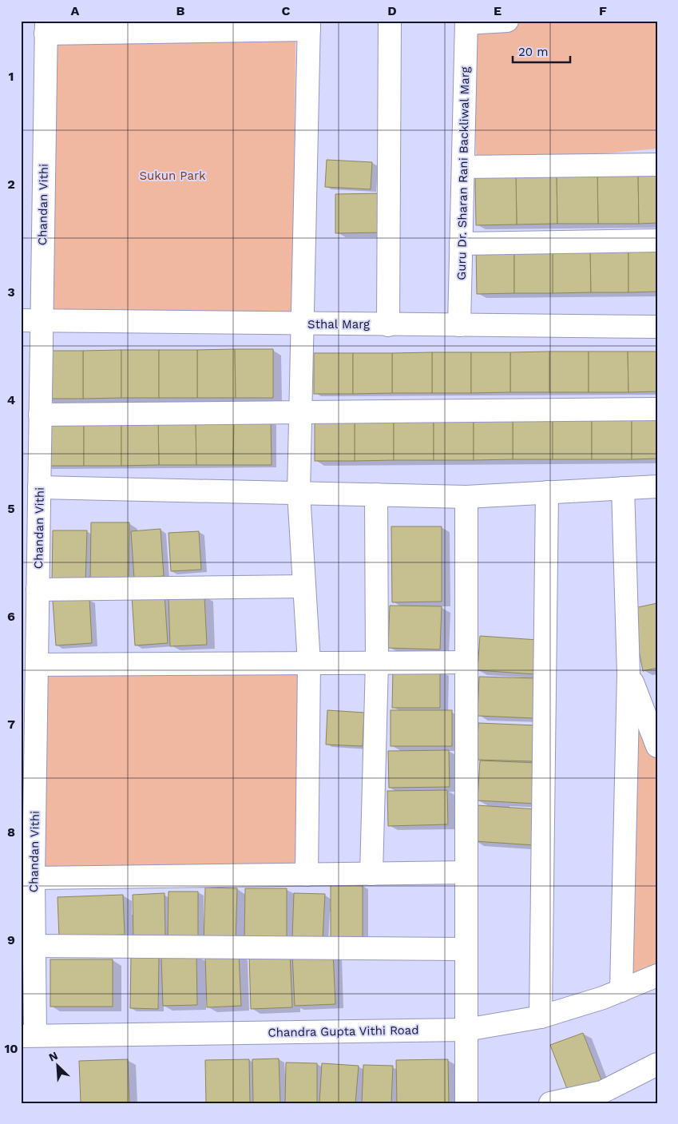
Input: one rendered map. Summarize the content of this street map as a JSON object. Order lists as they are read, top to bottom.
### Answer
{
  "streets": {
    "street": [
      "Guru Dr. Sharan Rani Backliwal Marg",
      "Chandan Vithi",
      "Sthal Marg",
      "Chandra Gupta Vithi Road"
    ]
  },
  "crossings": [
    ["Guru Dr. Sharan Rani Backliwal Marg", "Sthal Marg"],
    ["Chandan Vithi", "Sthal Marg"],
    ["Chandan Vithi", "Chandra Gupta Vithi Road"]
  ],
  "parks": ["Sukun Park"],
  "scale_bar": "20 m",
  "north": "top left",
  "grid": {
    "columns": [
      "A",
      "B",
      "C",
      "D",
      "E",
      "F"
    ],
    "rows": [
      "1",
      "2",
      "3",
      "4",
      "5",
      "6",
      "7",
      "8",
      "9",
      "10"
    ]
  }
}
